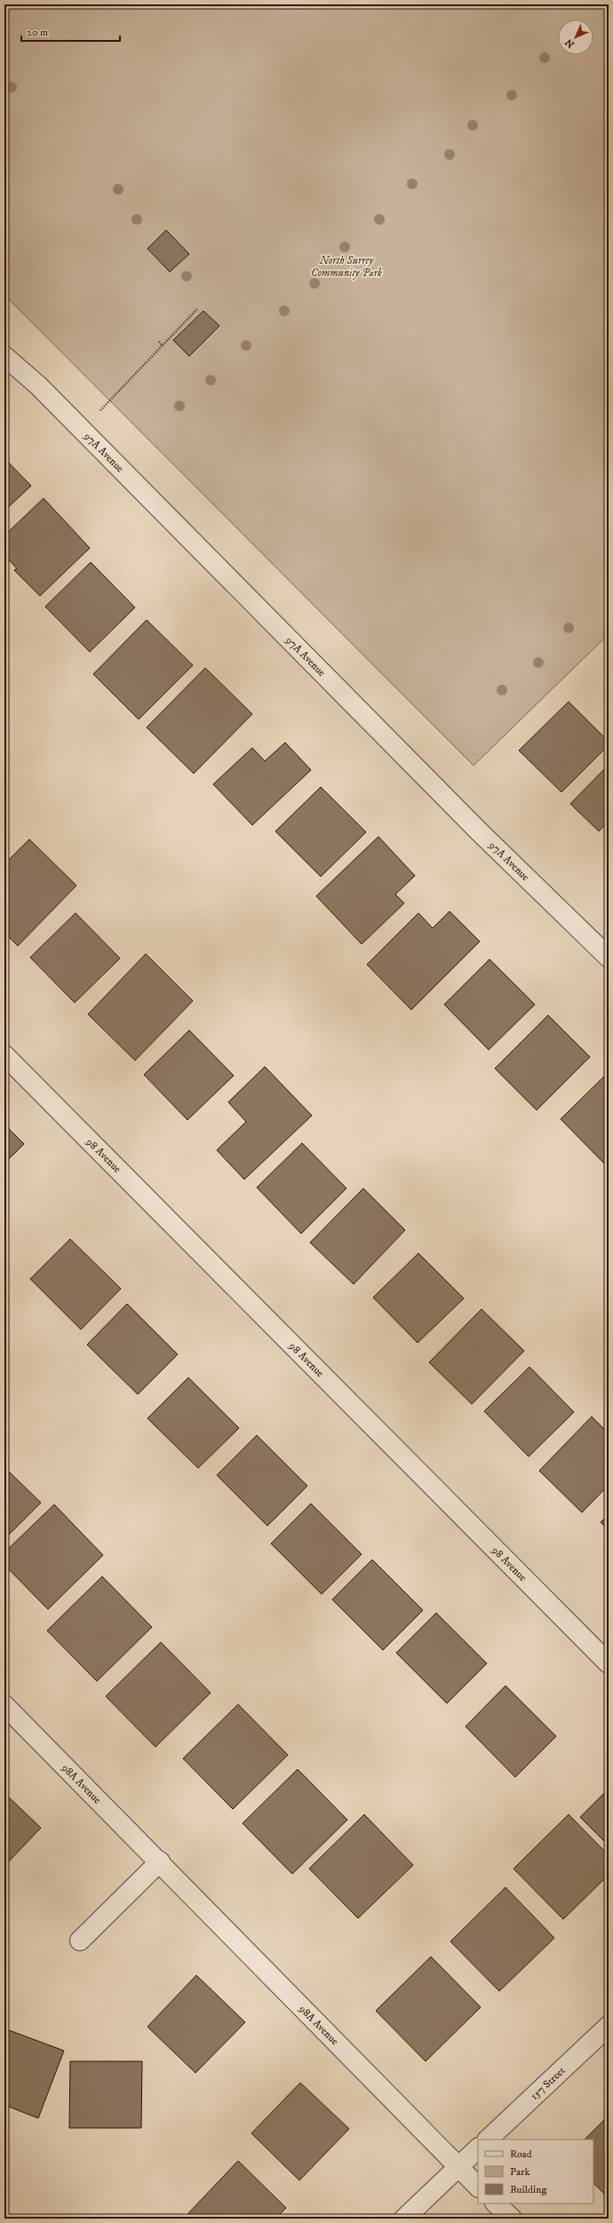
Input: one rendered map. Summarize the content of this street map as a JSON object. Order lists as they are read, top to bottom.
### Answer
{
  "streets": {
    "street": [
      "97A Avenue",
      "98 Avenue",
      "98A Avenue",
      "157 Street"
    ]
  },
  "parks": ["North Surrey Community Park"],
  "legend": ["Road", "Park", "Building"],
  "scale_bar": "20 m",
  "north": "bottom left"
}
